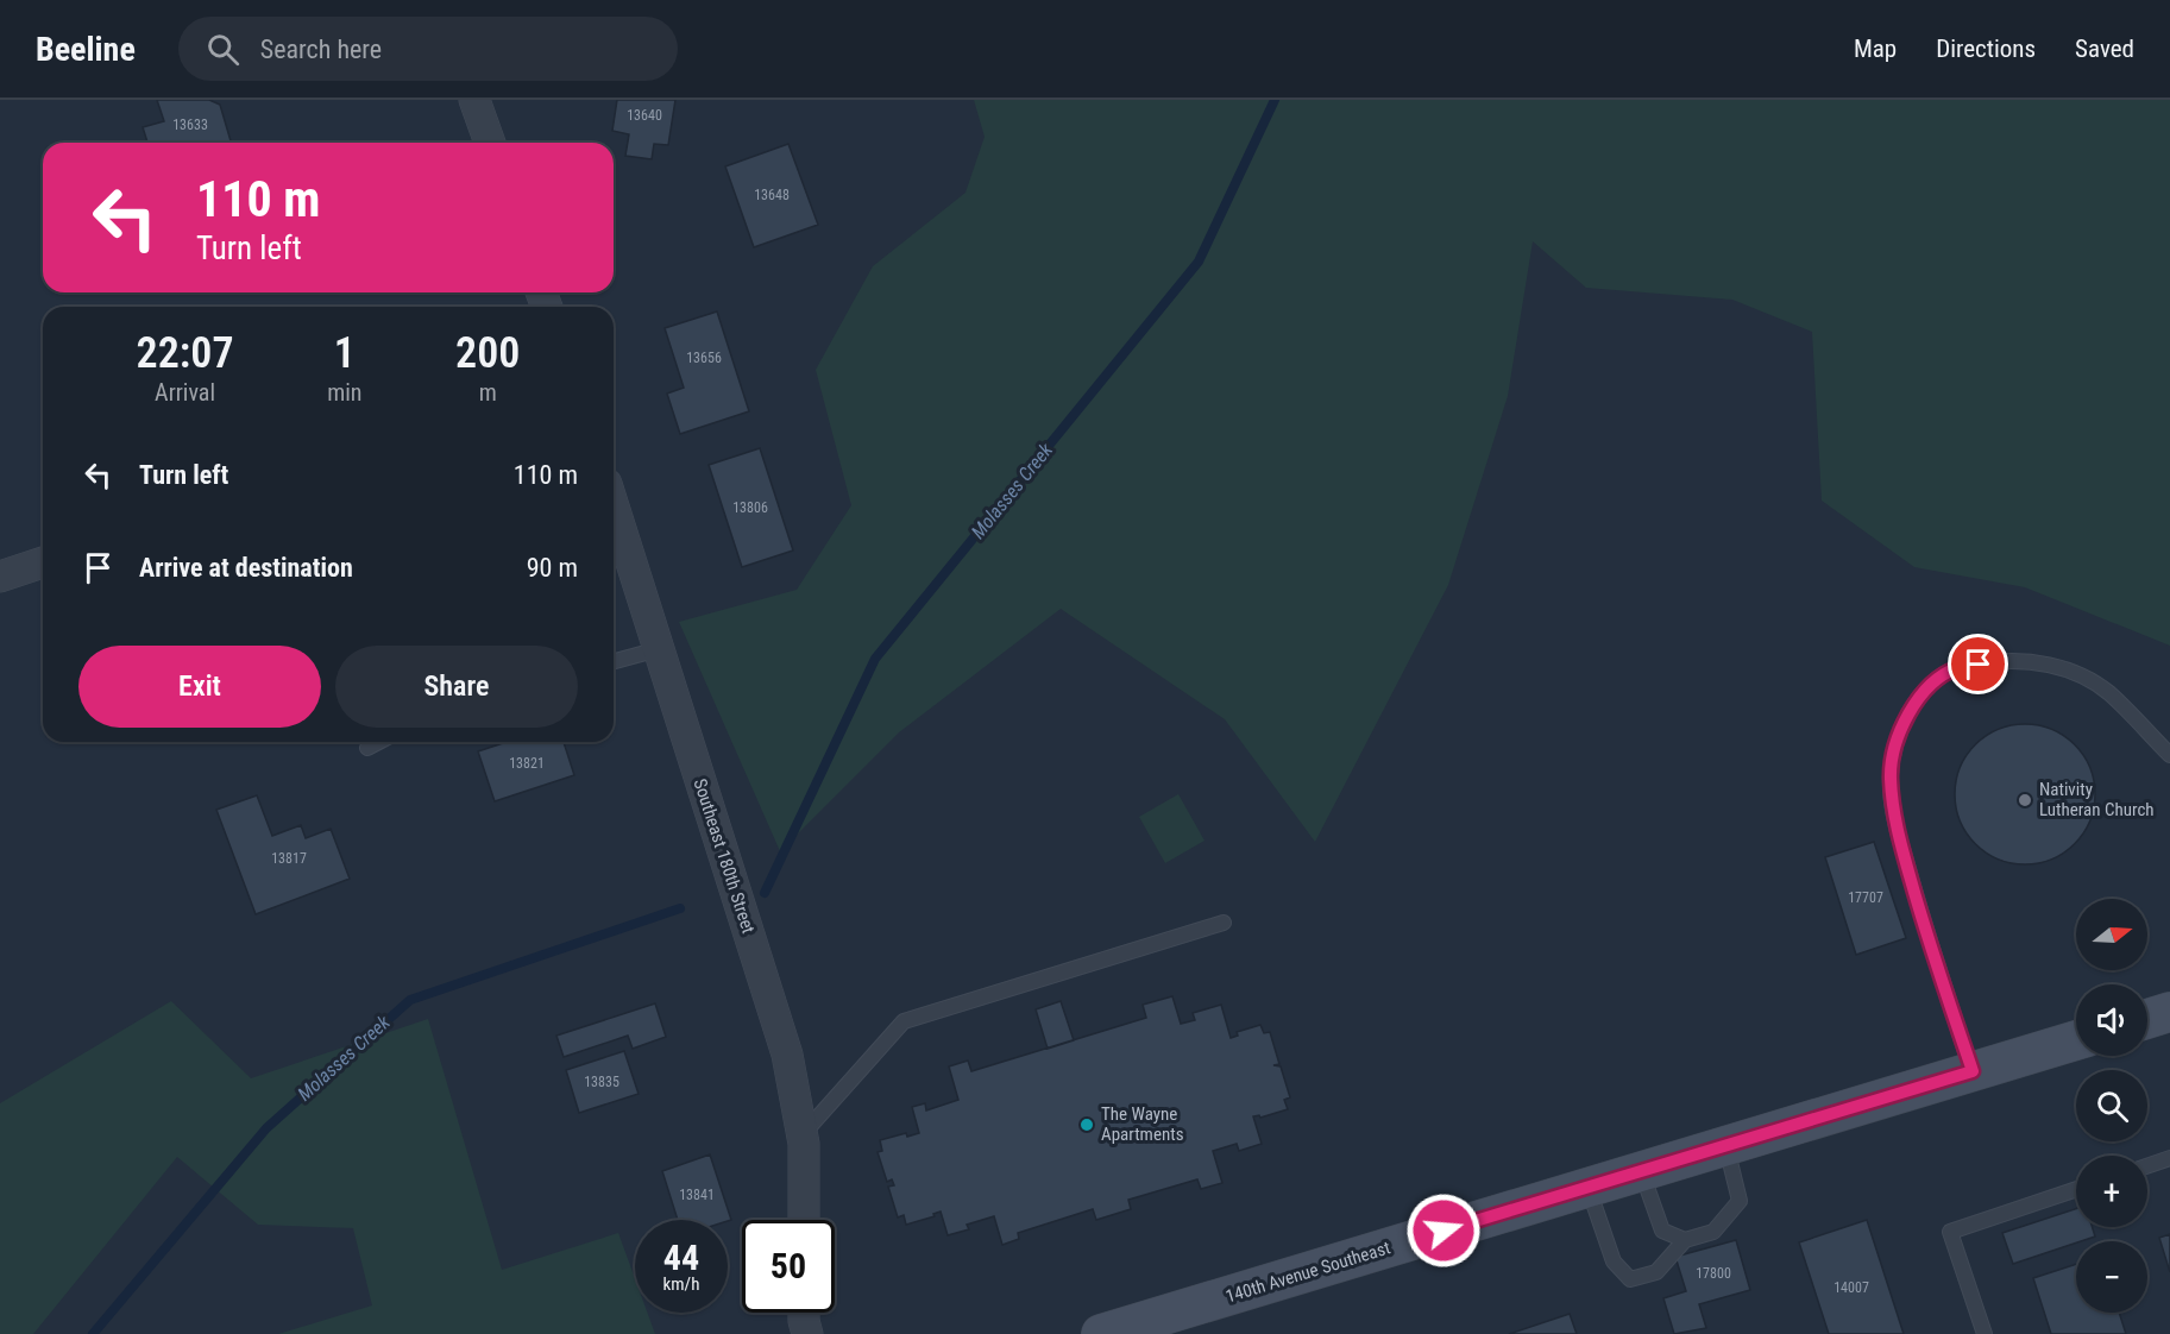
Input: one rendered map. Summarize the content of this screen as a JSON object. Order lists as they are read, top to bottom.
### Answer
{
  "streets": {
    "main road": ["140th Avenue Southeast"],
    "street": ["Southeast 180th Street"]
  },
  "water": ["Molasses Creek"],
  "places": ["Nativity Lutheran Church", "The Wayne Apartments"],
  "house_numbers": [
    "13640",
    "13633",
    "13648",
    "13656",
    "13806",
    "13821",
    "13817",
    "17707",
    "13835",
    "13841",
    "17800",
    "14007"
  ],
  "north": "right",
  "page": {
    "header": "Beeline",
    "search": "Search here",
    "nav": ["Map", "Directions", "Saved"],
    "turn": ["110 m", "Turn left"],
    "eta": [
      "22:07",
      "Arrival",
      "1",
      "min",
      "200",
      "m"
    ],
    "list": [
      {
        "name": "Turn left",
        "value": "110 m"
      },
      {
        "name": "Arrive at destination",
        "value": "90 m"
      }
    ],
    "buttons": ["Exit", "Share"],
    "map_buttons": ["+", "−"],
    "speed": "44 km/h",
    "limit": "50"
  }
}
